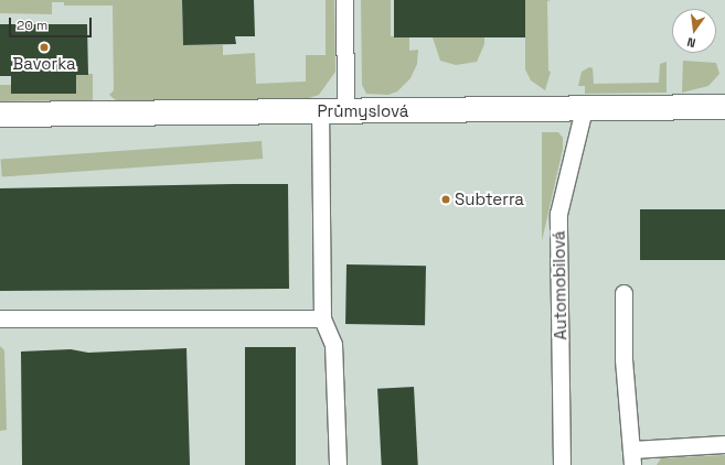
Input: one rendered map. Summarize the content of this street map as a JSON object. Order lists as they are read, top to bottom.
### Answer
{
  "streets": {
    "street": ["Průmyslová"],
    "lane": ["Automobilová"]
  },
  "crossings": [
    ["Průmyslová", "Automobilová"]
  ],
  "places": ["Bavorka", "Subterra"],
  "scale_bar": "20 m",
  "north": "bottom"
}
